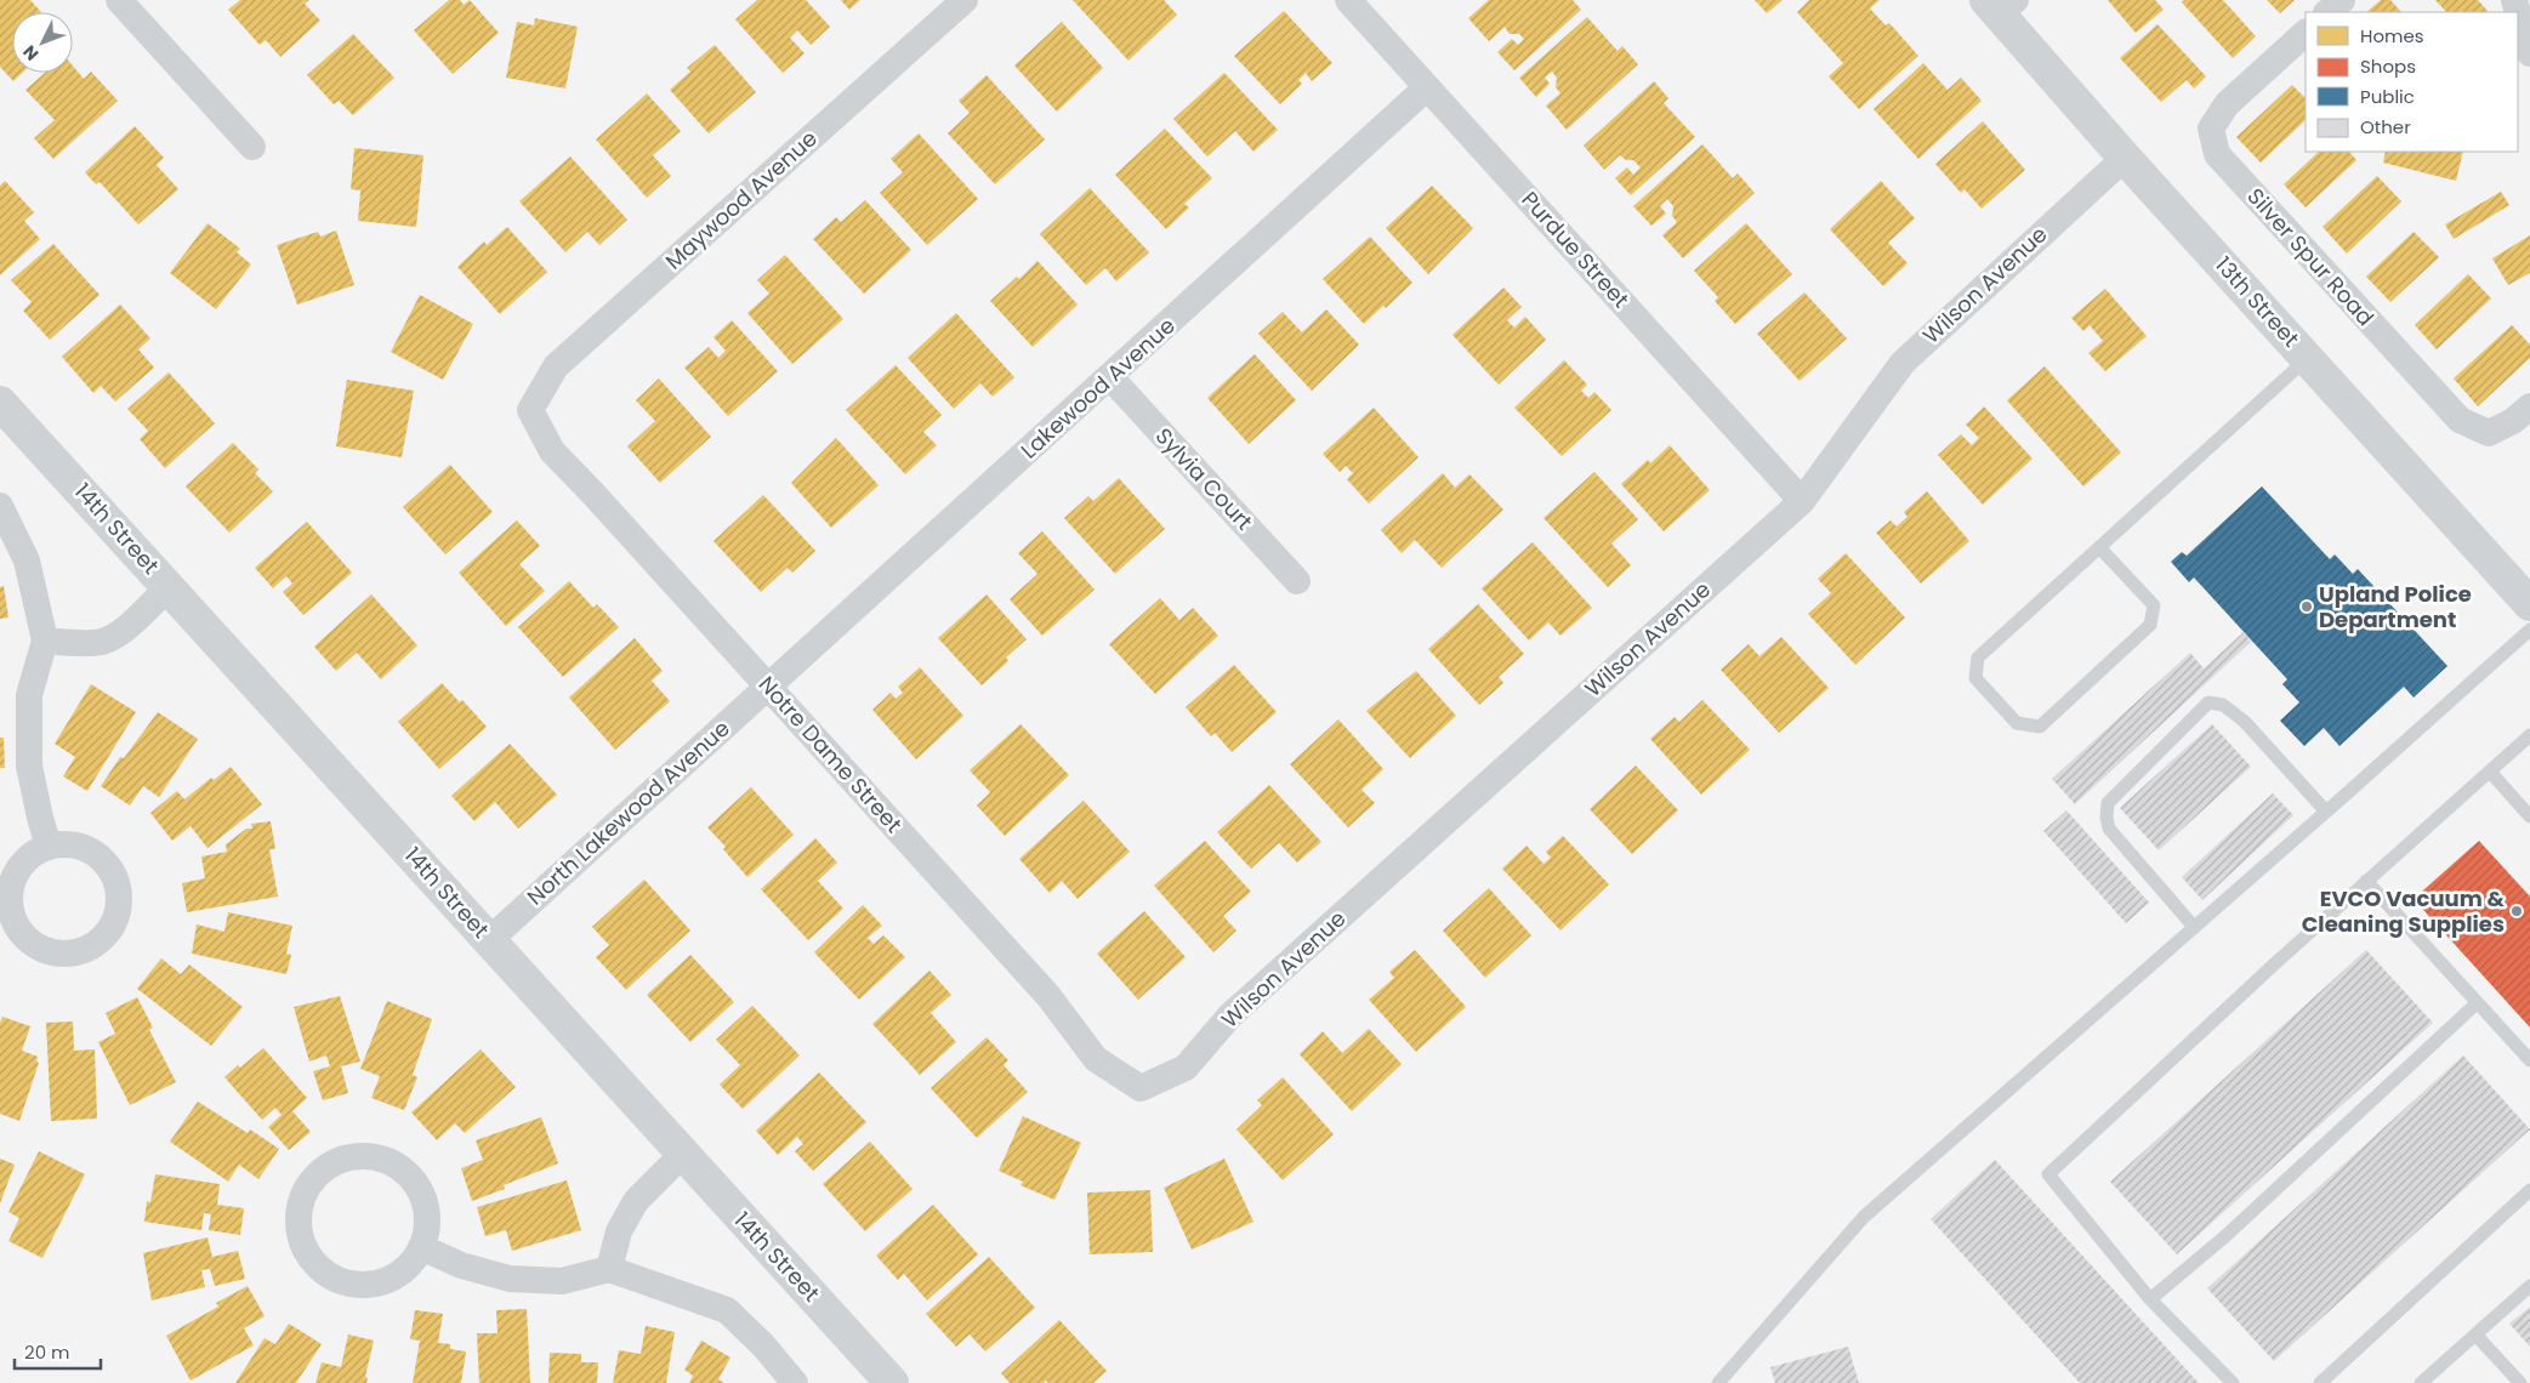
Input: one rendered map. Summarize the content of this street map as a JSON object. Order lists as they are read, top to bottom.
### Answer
{
  "streets": {
    "street": [
      "Maywood Avenue",
      "Purdue Street",
      "Silver Spur Road",
      "Wilson Avenue",
      "13th Street",
      "Lakewood Avenue",
      "Sylvia Court",
      "14th Street",
      "Notre Dame Street",
      "North Lakewood Avenue"
    ]
  },
  "crossings": [
    ["Maywood Avenue", "Notre Dame Street"],
    ["Purdue Street", "Wilson Avenue"],
    ["Purdue Street", "Lakewood Avenue"],
    ["Wilson Avenue", "13th Street"],
    ["Wilson Avenue", "Notre Dame Street"],
    ["Lakewood Avenue", "Sylvia Court"],
    ["Lakewood Avenue", "Notre Dame Street"],
    ["Lakewood Avenue", "North Lakewood Avenue"],
    ["14th Street", "North Lakewood Avenue"],
    ["Notre Dame Street", "North Lakewood Avenue"]
  ],
  "places": ["Upland Police Department", "EVCO Vacuum & Cleaning Supplies"],
  "legend": [
    "Homes",
    "Shops",
    "Public",
    "Other"
  ],
  "scale_bar": "20 m",
  "north": "bottom left"
}
